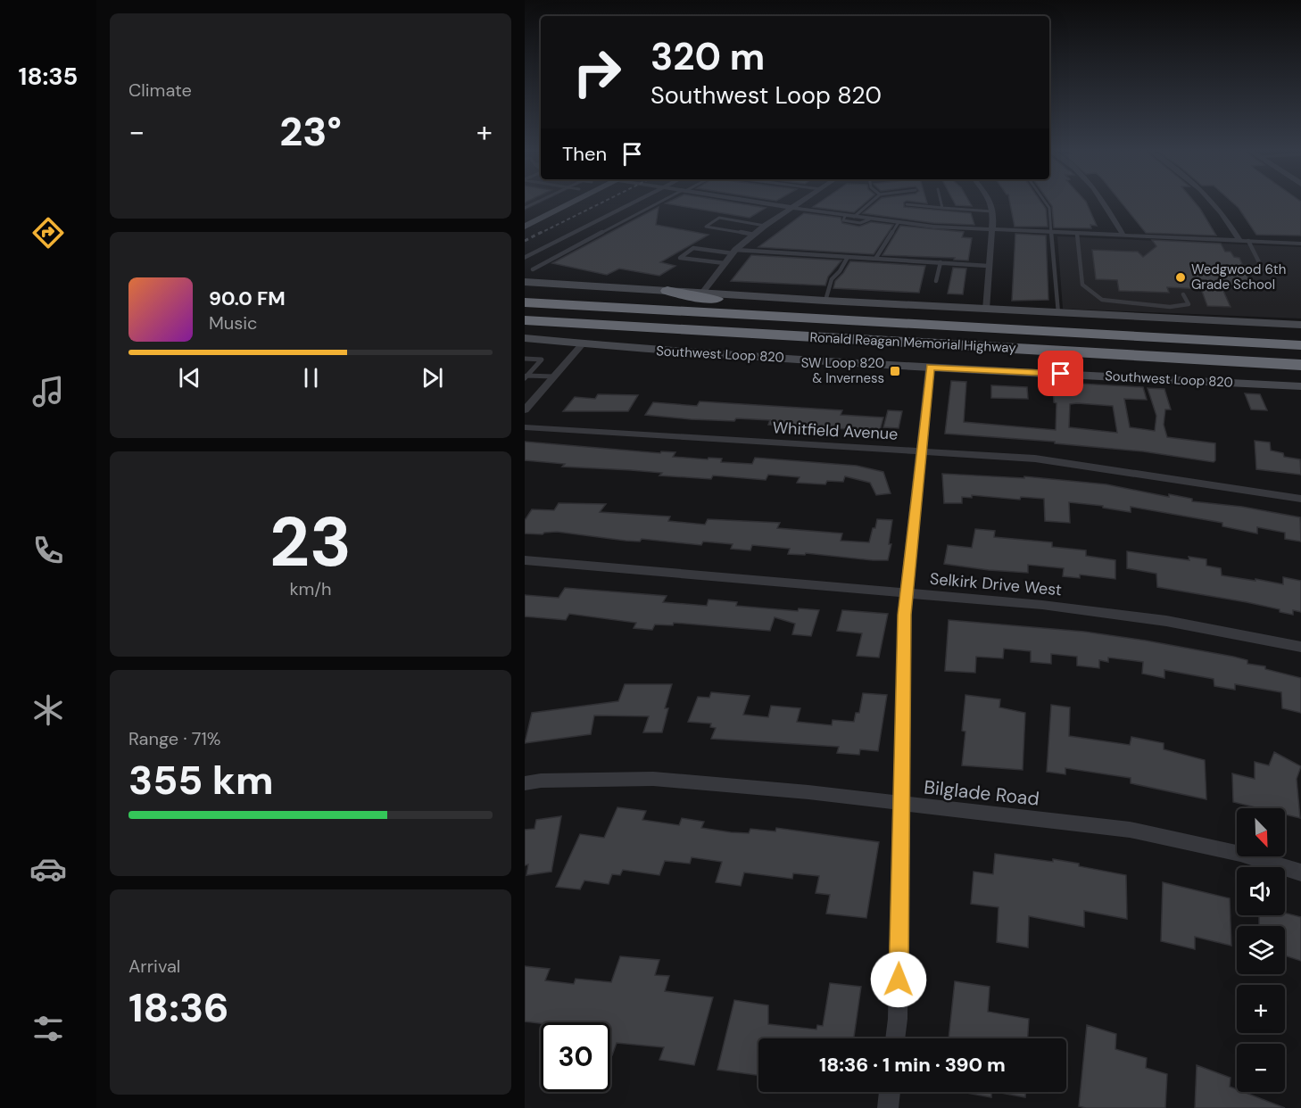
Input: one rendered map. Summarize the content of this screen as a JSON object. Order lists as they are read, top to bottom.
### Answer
{
  "streets": {
    "highway": ["Ronald Reagan Memorial Highway"],
    "main road": ["Southwest Loop 820"],
    "street": ["Whitfield Avenue", "Selkirk Drive West", "Bilglade Road"]
  },
  "places": {
    "other": ["Wedgwood 6th Grade School"],
    "transit": ["SW Loop 820 & Inverness"]
  },
  "north": "bottom right",
  "page": {
    "tabs": "18:35",
    "tile": [
      "Climate",
      ["23", "km/h"],
      ["Range · 71%", "355 km"],
      ["Arrival", "18:36"]
    ],
    "turn": ["320 m", "Southwest Loop 820"],
    "heat": ["−", "23°", "+"],
    "then": "Then",
    "song": ["90.0 FM", "Music"],
    "map_buttons": ["+", "−"],
    "limit": "30",
    "trip": "18:36 · 1 min · 390 m"
  }
}
